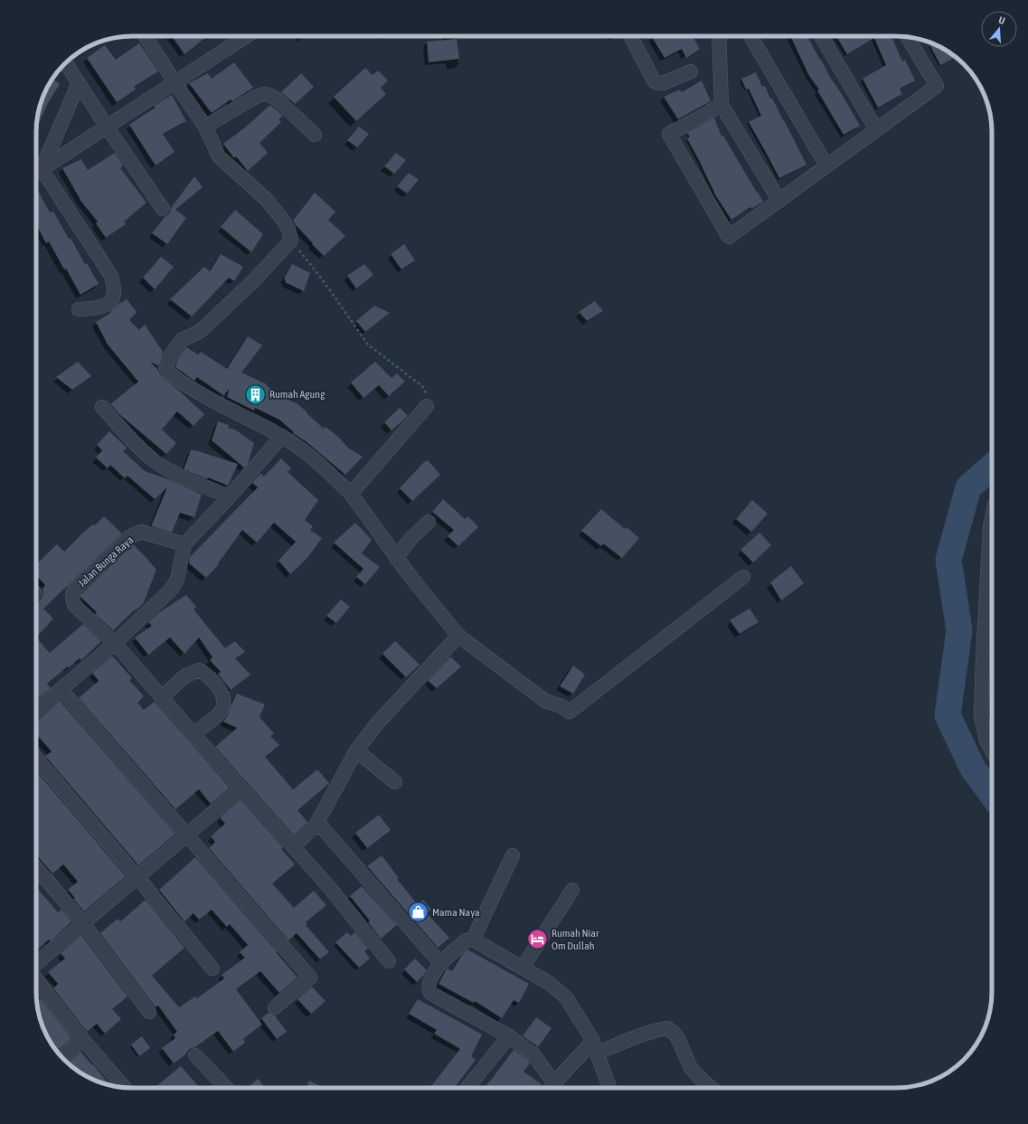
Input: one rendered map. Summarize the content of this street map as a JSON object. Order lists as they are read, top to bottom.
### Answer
{
  "streets": {
    "street": ["Jalan Bunga Raya"]
  },
  "places": {
    "building": ["Rumah Agung"],
    "shop": ["Mama Naya"],
    "hotel": ["Rumah Niar Om Dullah"]
  },
  "north": "top"
}
